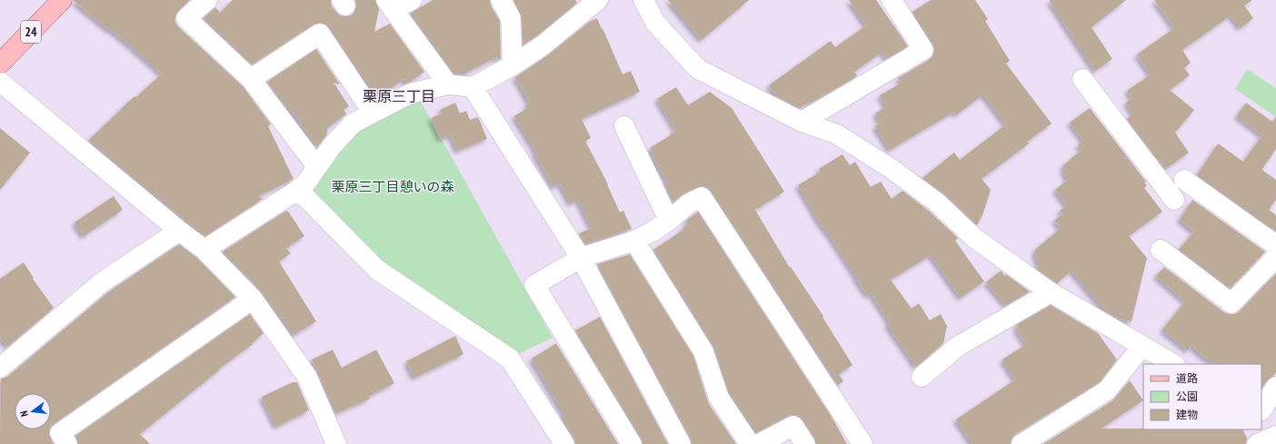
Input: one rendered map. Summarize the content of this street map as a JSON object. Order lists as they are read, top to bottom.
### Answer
{
  "streets": {
    "main road": ["24"]
  },
  "districts": ["栗原三丁目"],
  "parks": ["栗原三丁目憩いの森"],
  "legend": ["道路", "公園", "建物"],
  "north": "left"
}
